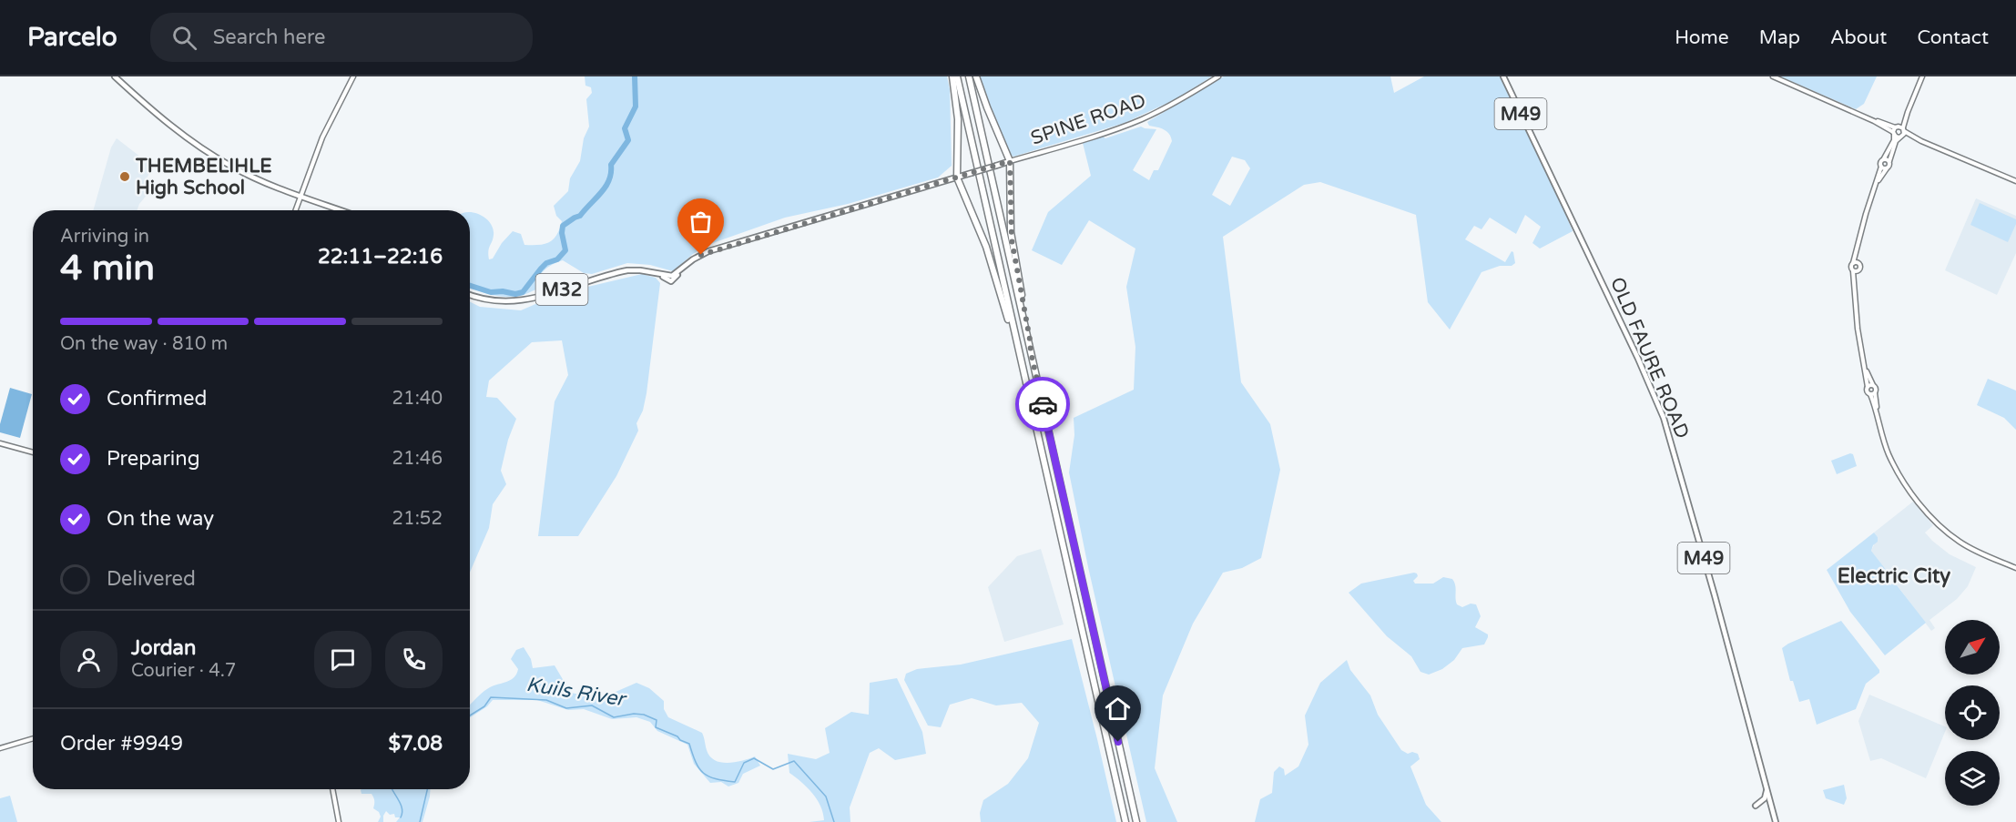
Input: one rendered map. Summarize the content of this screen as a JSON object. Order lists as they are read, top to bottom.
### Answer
{
  "streets": {
    "main road": [
      "M49",
      "SPINE ROAD",
      "M32",
      "OLD FAURE ROAD"
    ]
  },
  "districts": ["Electric City"],
  "water": ["Kuils River"],
  "places": ["THEMBELIHLE High School"],
  "north": "top right",
  "page": {
    "header": "Parcelo",
    "search": "Search here",
    "nav": [
      "Home",
      "Map",
      "About",
      "Contact"
    ],
    "heading": ["4 min", "Arriving in", "22:11–22:16"],
    "panel": [
      "Jordan",
      "Courier · 4.7",
      "Order #9949",
      "$7.08"
    ],
    "bar": "On the way · 810 m",
    "list": [
      ["Confirmed", "21:40"],
      ["Preparing", "21:46"],
      ["On the way", "21:52"],
      "Delivered"
    ]
  }
}
